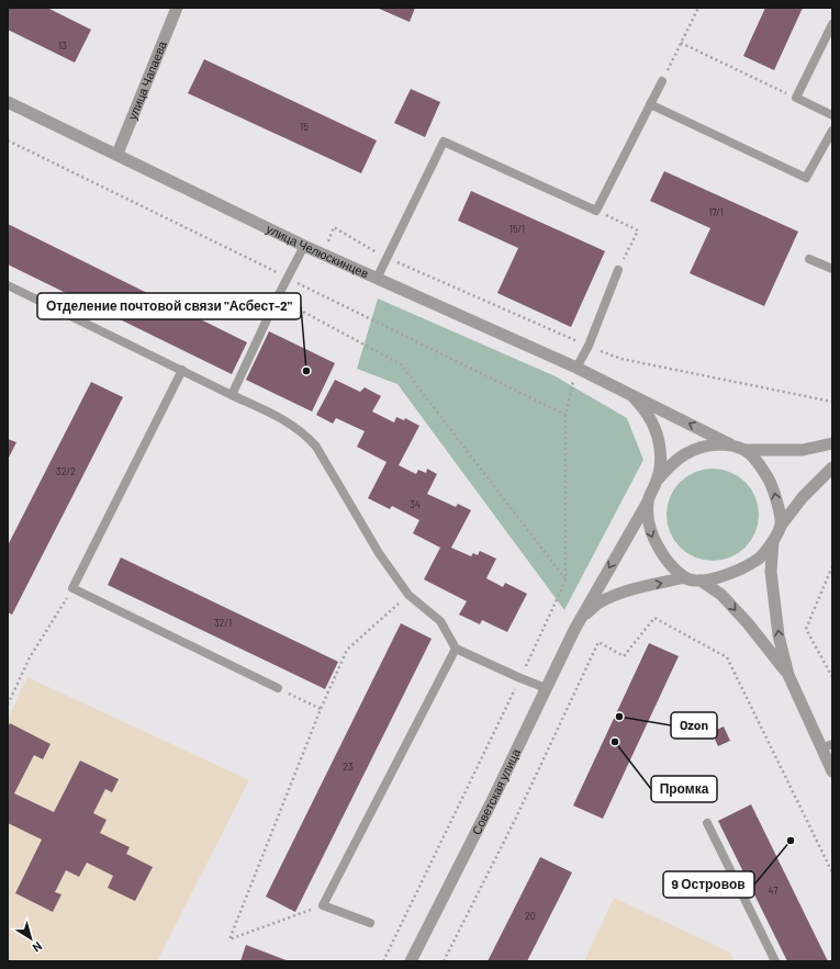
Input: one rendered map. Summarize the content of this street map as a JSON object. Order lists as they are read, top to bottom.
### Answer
{
  "streets": {
    "street": ["улица Чапаева", "улица Челюскинцев", "Советская улица"]
  },
  "crossings": [
    ["улица Чапаева", "улица Челюскинцев"],
    ["улица Челюскинцев", "Советская улица"]
  ],
  "places": [
    "Отделение почтовой связи \"Асбест-2\"",
    "Ozon",
    "Промка",
    "9 Островов"
  ],
  "house_numbers": [
    "13",
    "15",
    "17/1",
    "15/1",
    "32/2",
    "34",
    "32/1",
    "23",
    "47",
    "20"
  ],
  "north": "bottom right"
}
